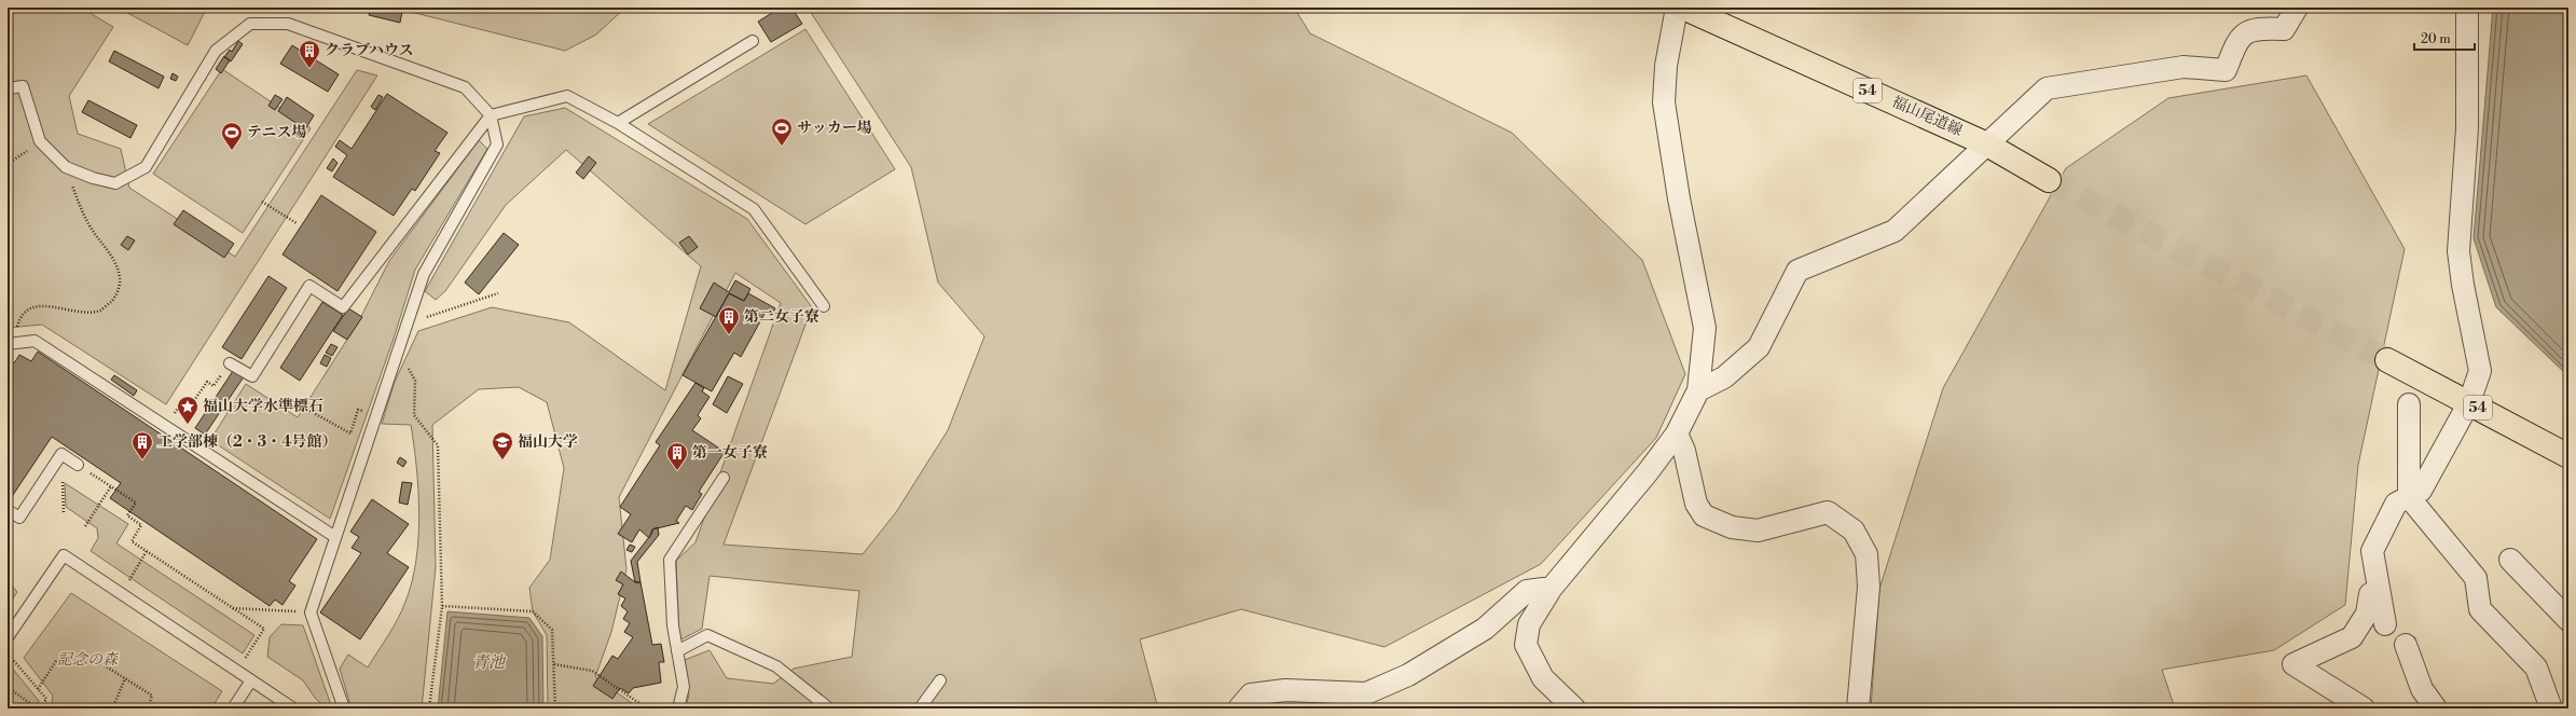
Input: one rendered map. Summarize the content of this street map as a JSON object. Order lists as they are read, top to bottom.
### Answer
{
  "streets": {
    "main road": ["54", "福山尾道線"]
  },
  "water": ["青池"],
  "parks": ["記念の森"],
  "places": {
    "building": [
      "クラブハウス",
      "第二女子寮",
      "工学部棟（2・3・4号館）",
      "第一女子寮"
    ],
    "sports": ["サッカー場", "テニス場"],
    "place": ["福山大学水準標石"],
    "school or university": ["福山大学"]
  },
  "scale_bar": "20 m"
}
